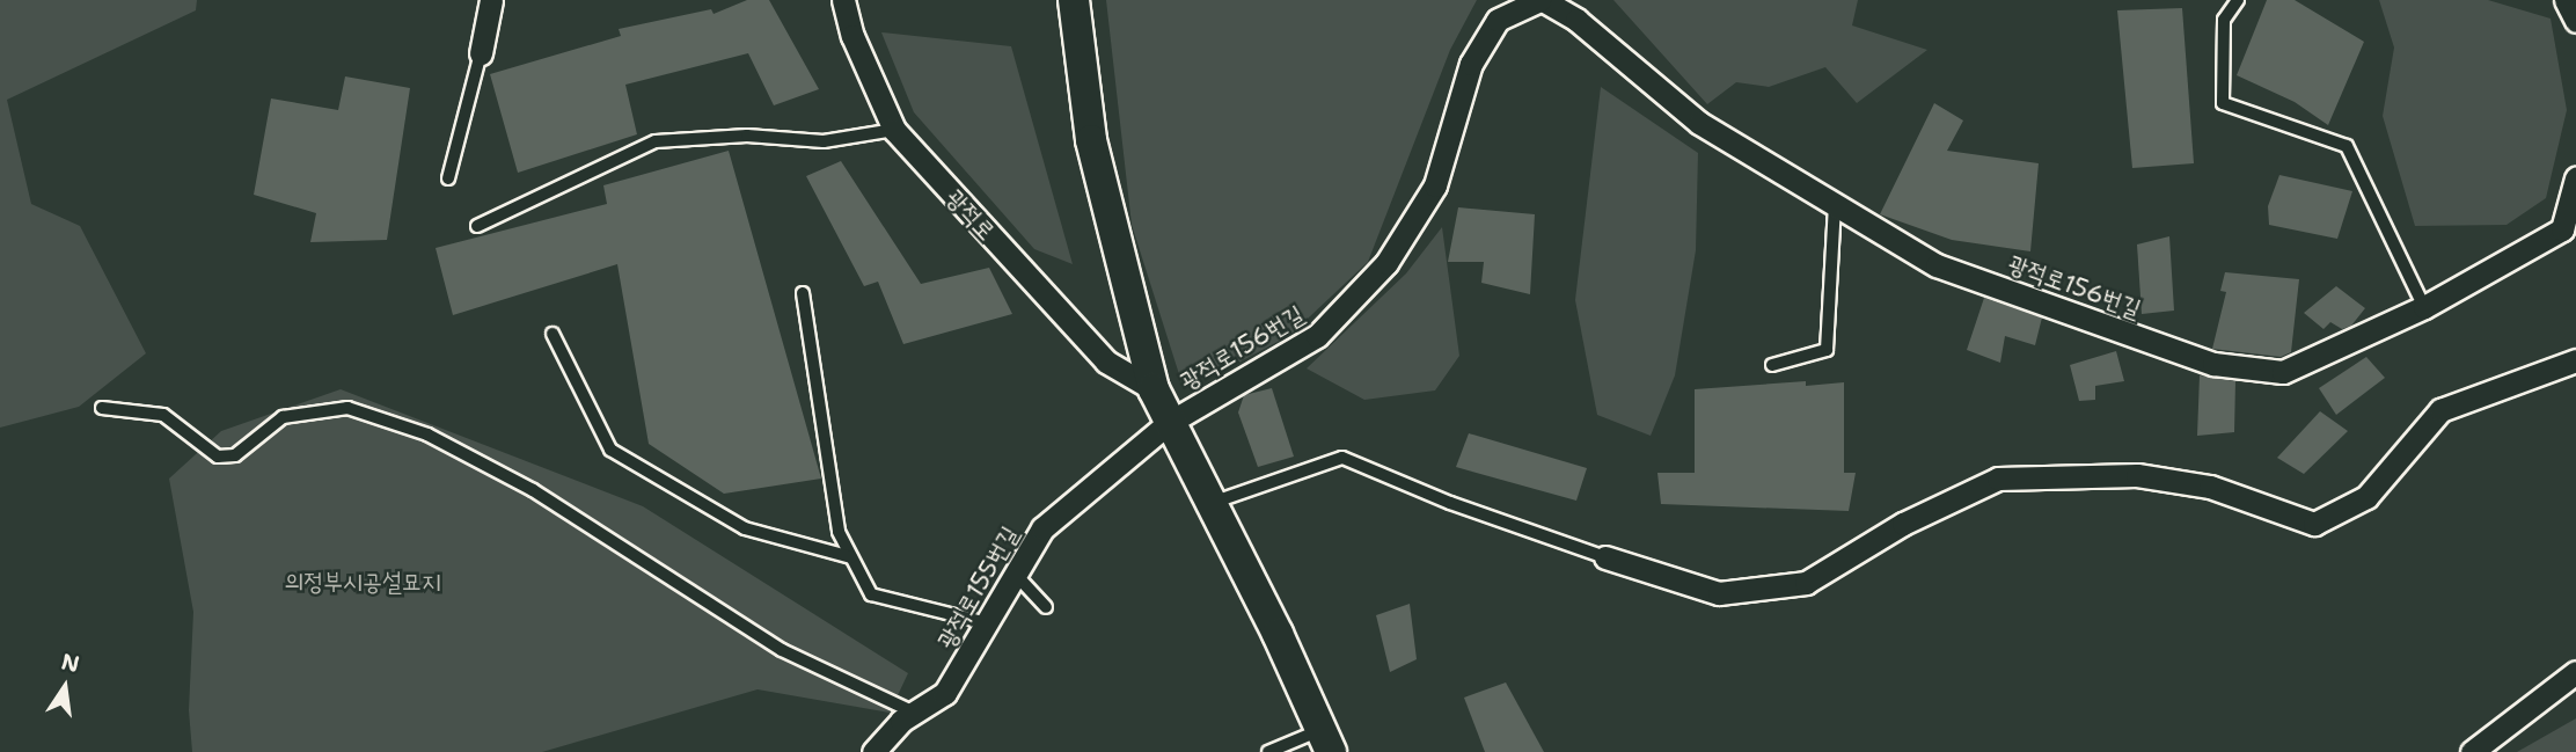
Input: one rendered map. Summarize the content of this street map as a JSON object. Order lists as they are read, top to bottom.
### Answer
{
  "streets": {
    "street": ["광적로", "광적로156번길", "광적로155번길"]
  },
  "crossings": [
    ["광적로156번길", "광적로155번길"]
  ],
  "parks": ["의정부시공설묘지"],
  "north": "top"
}
